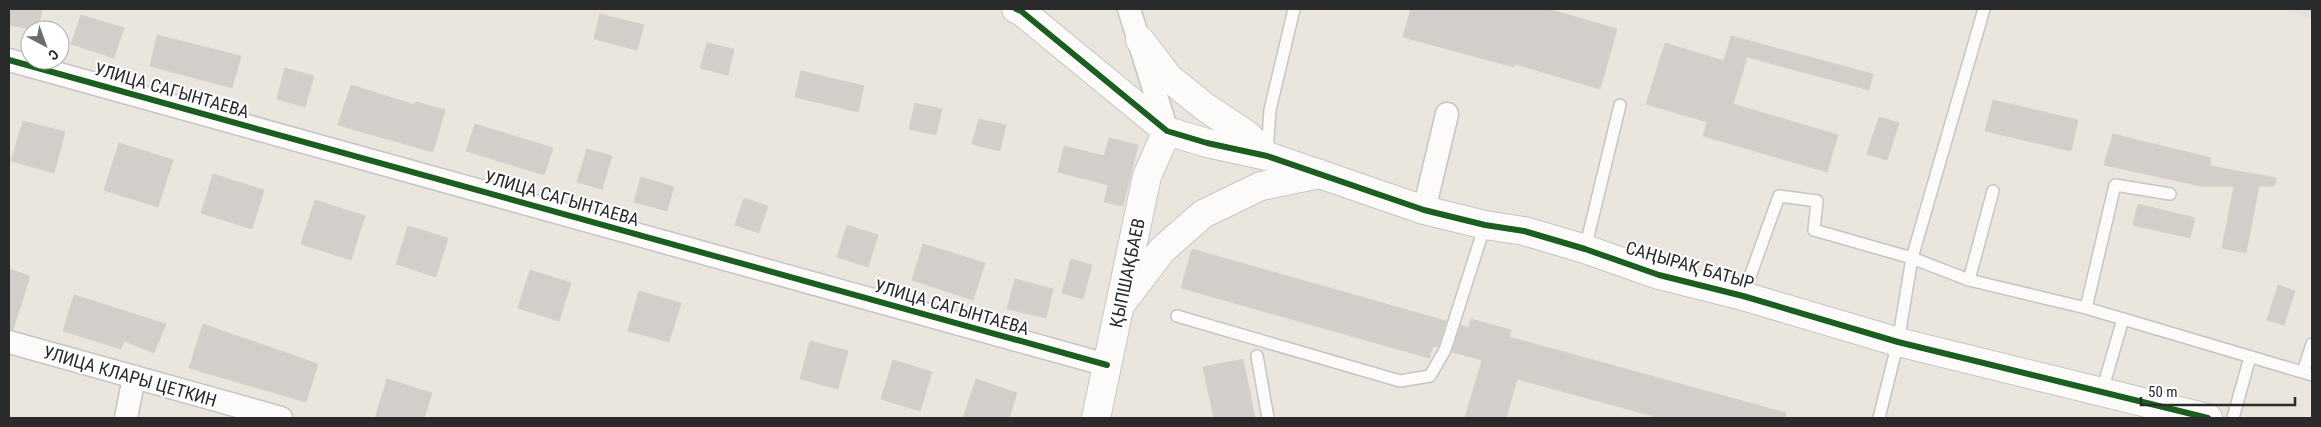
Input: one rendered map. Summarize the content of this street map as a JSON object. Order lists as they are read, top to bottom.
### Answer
{
  "streets": {
    "street": [
      "УЛИЦА САГЫНТАЕВА",
      "САҢЫРАҚ БАТЫР",
      "ҚЫПШАҚБАЕВ",
      "УЛИЦА КЛАРЫ ЦЕТКИН"
    ]
  },
  "crossings": [
    ["УЛИЦА САГЫНТАЕВА", "ҚЫПШАҚБАЕВ"],
    ["САҢЫРАҚ БАТЫР", "ҚЫПШАҚБАЕВ"]
  ],
  "scale_bar": "50 m",
  "north": "bottom right"
}
